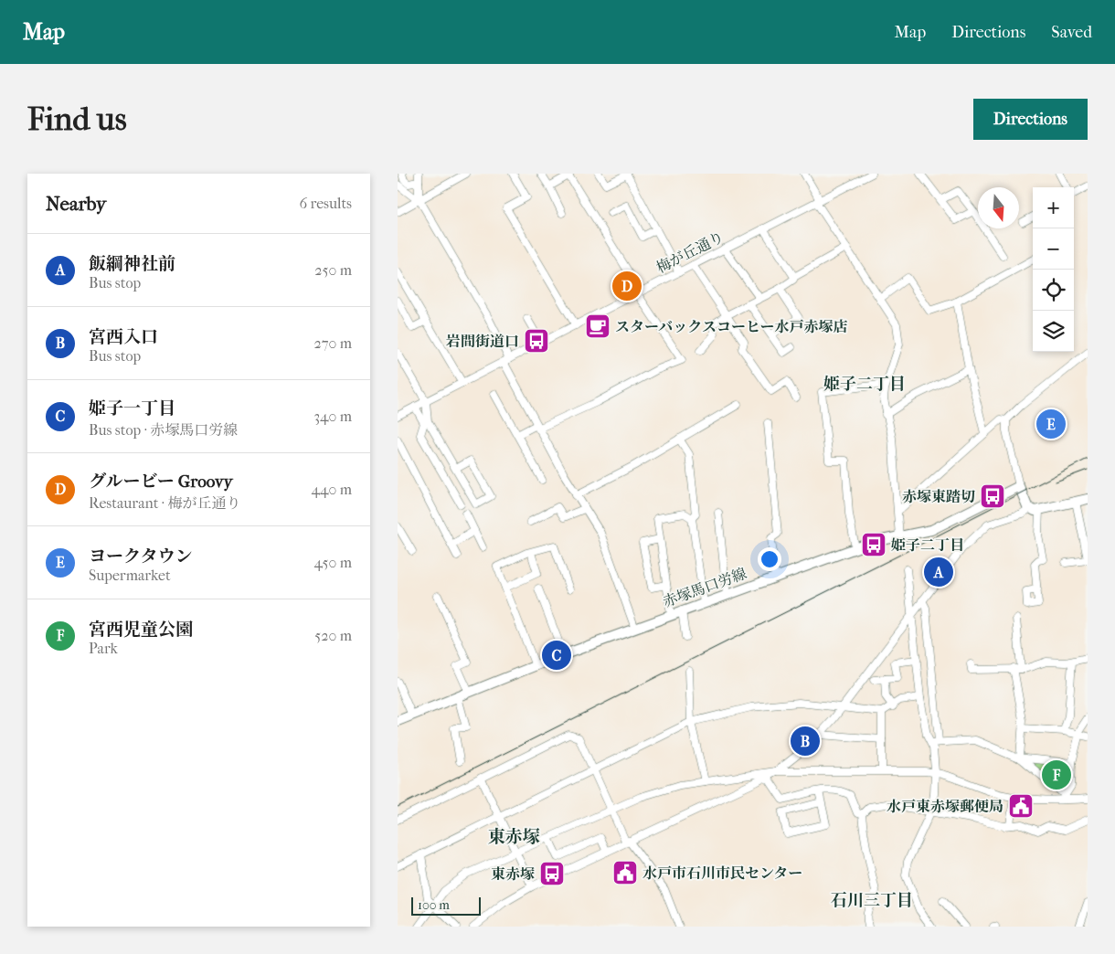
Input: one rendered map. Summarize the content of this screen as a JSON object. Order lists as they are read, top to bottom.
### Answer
{
  "streets": {
    "main road": ["赤塚馬口労線"],
    "street": ["梅が丘通り"]
  },
  "districts": ["姫子二丁目", "東赤塚", "石川三丁目"],
  "places": {
    "cafe": ["スターバックスコーヒー水戸赤塚店"],
    "bus stop": [
      "岩間街道口",
      "赤塚東踏切",
      "姫子二丁目",
      "東赤塚"
    ],
    "public building": ["水戸東赤塚郵便局", "水戸市石川市民センター"]
  },
  "scale_bar": "100 m",
  "north": "bottom",
  "page": {
    "header": "Map",
    "nav": ["Map", "Directions", "Saved"],
    "buttons": "Directions",
    "title": "Find us",
    "heading": ["Nearby", "6 results"],
    "map_buttons": ["+", "−"],
    "list": [
      {
        "mark": "A",
        "name": "飯綱神社前",
        "note": "Bus stop",
        "value": "250 m"
      },
      {
        "mark": "B",
        "name": "宮西入口",
        "note": "Bus stop",
        "value": "270 m"
      },
      {
        "mark": "C",
        "name": "姫子一丁目",
        "note": "Bus stop · 赤塚馬口労線",
        "value": "340 m"
      },
      {
        "mark": "D",
        "name": "グルービー Groovy",
        "note": "Restaurant · 梅が丘通り",
        "value": "440 m"
      },
      {
        "mark": "E",
        "name": "ヨークタウン",
        "note": "Supermarket",
        "value": "450 m"
      },
      {
        "mark": "F",
        "name": "宮西児童公園",
        "note": "Park",
        "value": "520 m"
      }
    ],
    "pins": [
      "D",
      "E",
      "A",
      "C",
      "B",
      "F"
    ],
    "scale": "100 m"
  }
}
